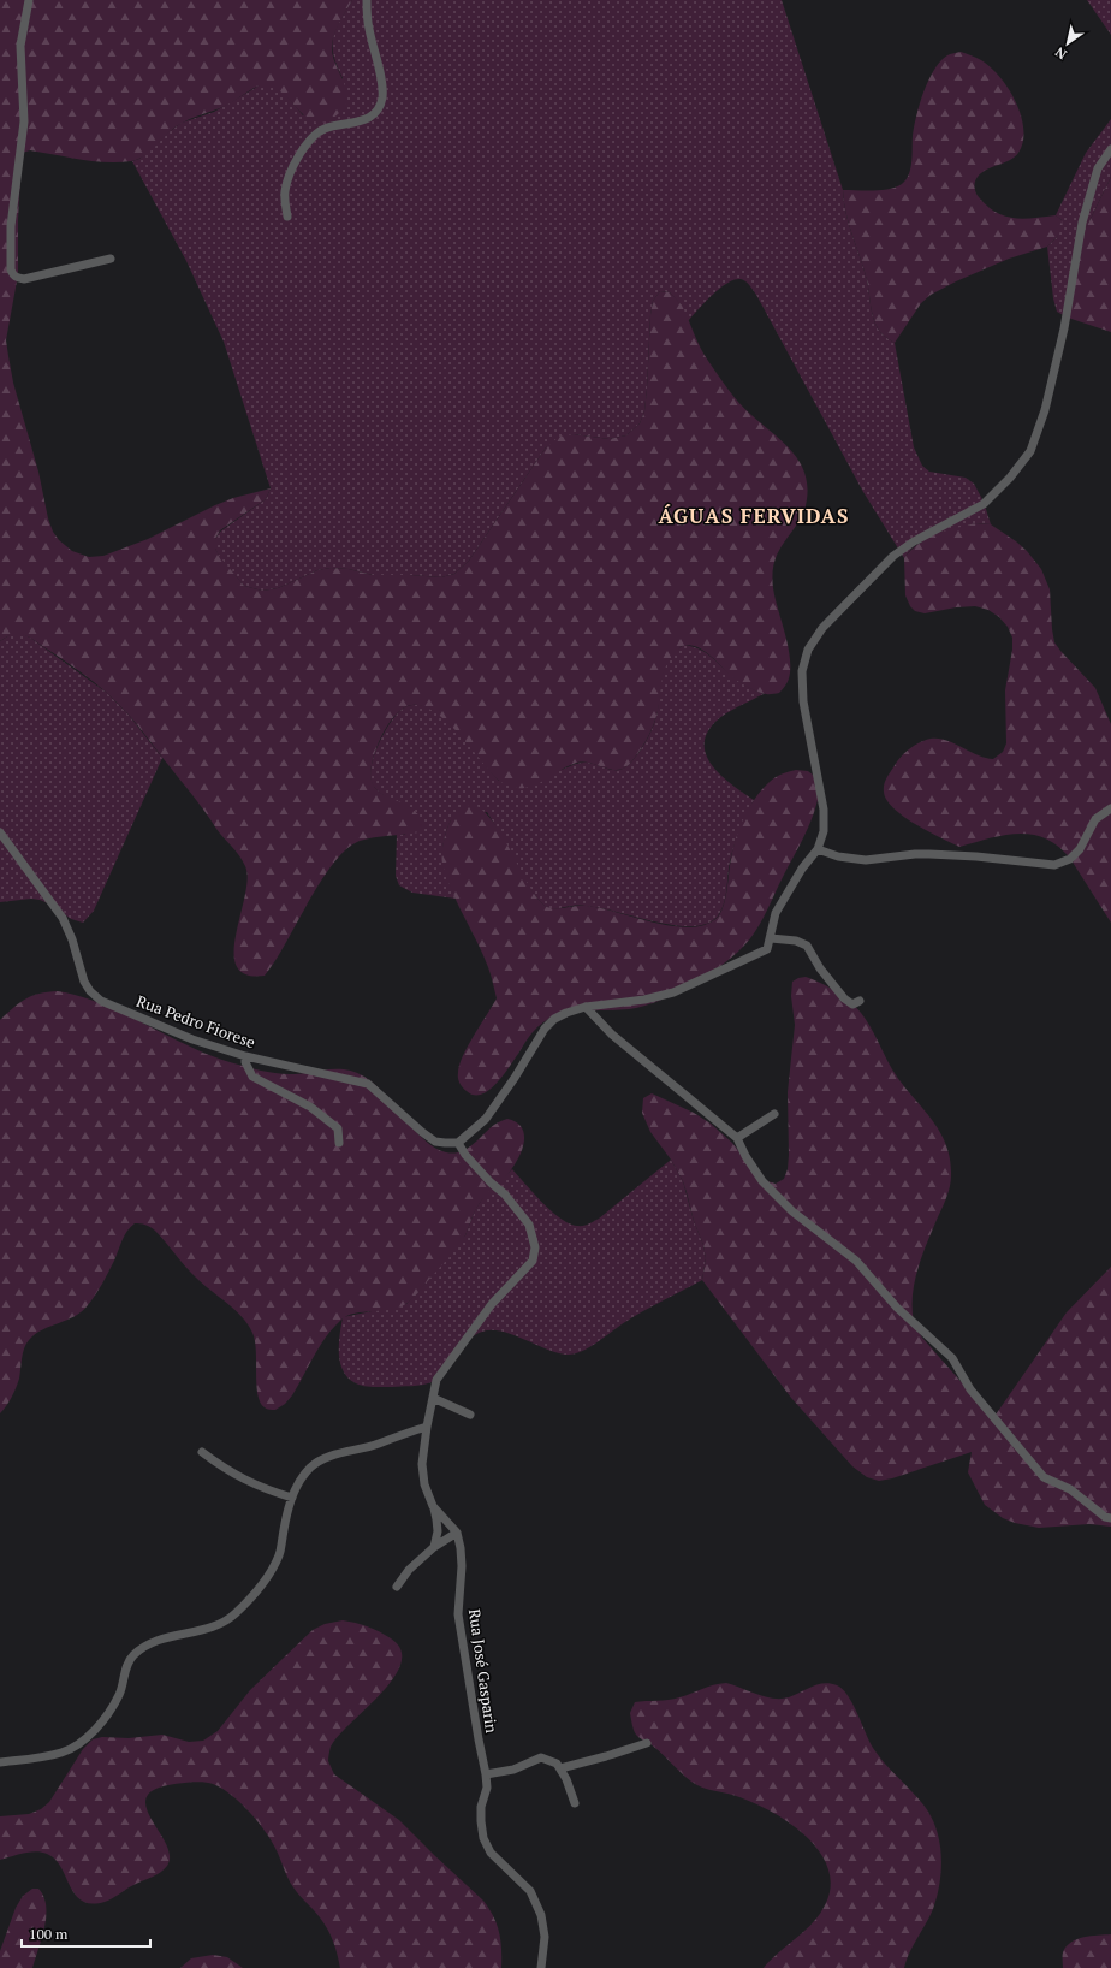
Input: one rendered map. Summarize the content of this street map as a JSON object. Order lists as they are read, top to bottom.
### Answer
{
  "streets": {
    "street": ["Rua Pedro Fiorese", "Rua José Gasparin"]
  },
  "districts": ["ÁGUAS FERVIDAS"],
  "scale_bar": "100 m",
  "north": "bottom left"
}
